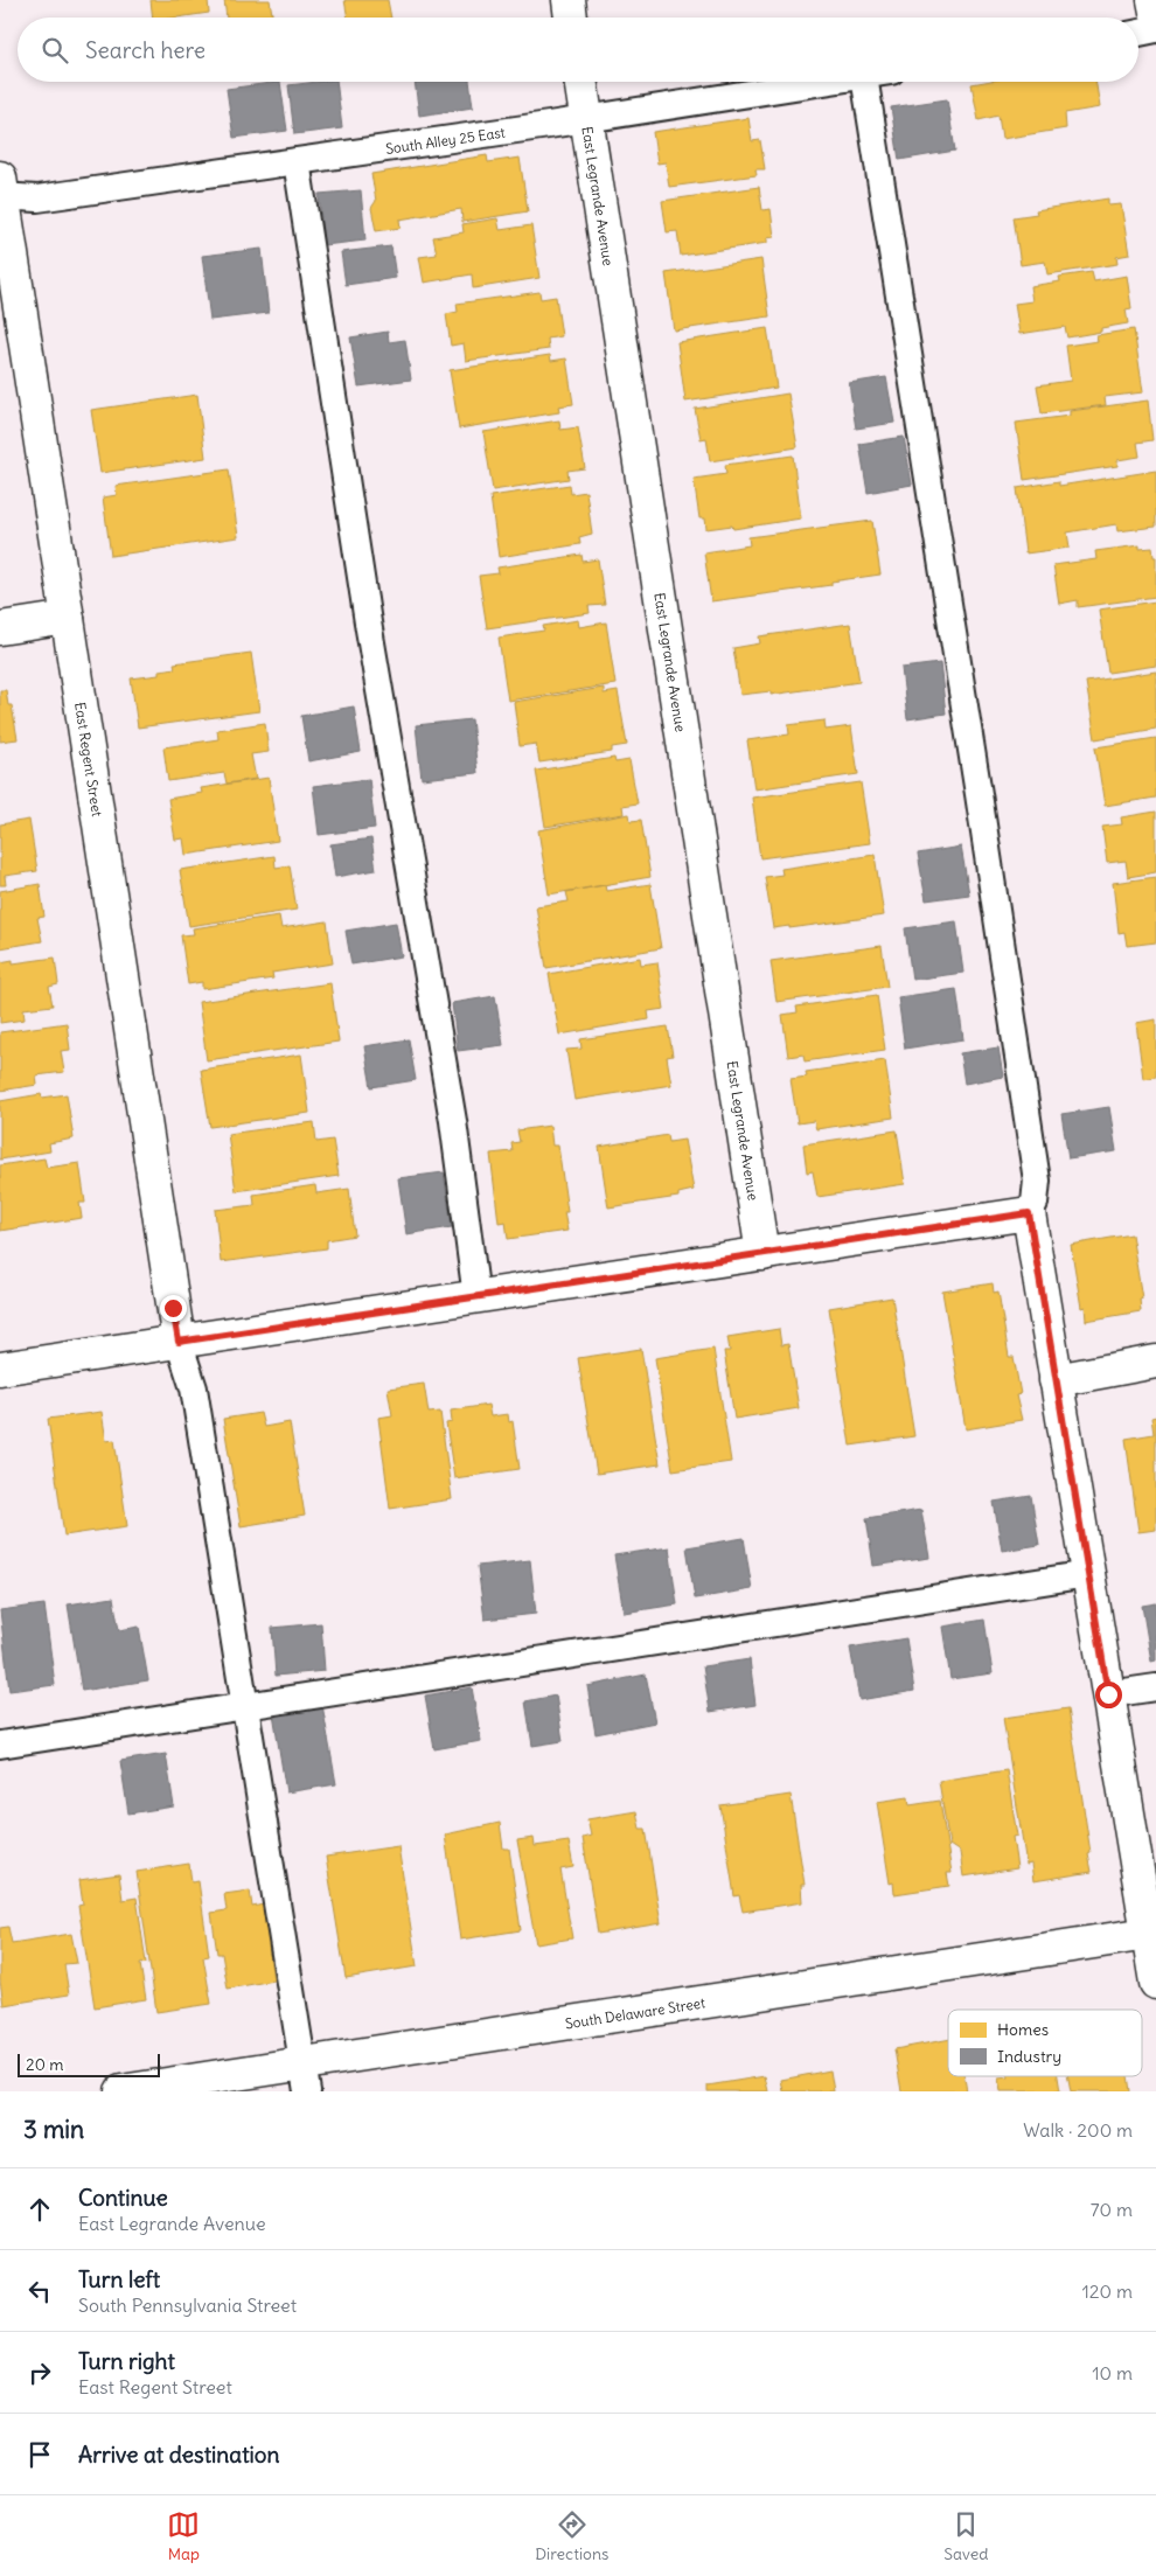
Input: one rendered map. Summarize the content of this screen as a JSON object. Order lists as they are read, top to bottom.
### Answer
{
  "streets": {
    "street": ["East Legrande Avenue", "East Regent Street", "South Delaware Street"],
    "lane": ["South Alley 25 East"]
  },
  "crossings": [
    ["South Alley 25 East", "East Legrande Avenue"],
    ["South Alley 25 East", "East Regent Street"]
  ],
  "legend": ["Homes", "Industry"],
  "scale_bar": "20 m",
  "page": {
    "search": "Search here",
    "scale": "20 m",
    "heading": ["3 min", "Walk · 200 m"],
    "list": [
      ["Continue", "East Legrande Avenue", "70 m"],
      ["Turn left", "South Pennsylvania Street", "120 m"],
      ["Turn right", "East Regent Street", "10 m"],
      "Arrive at destination"
    ],
    "nav": ["Map", "Directions", "Saved"]
  }
}
